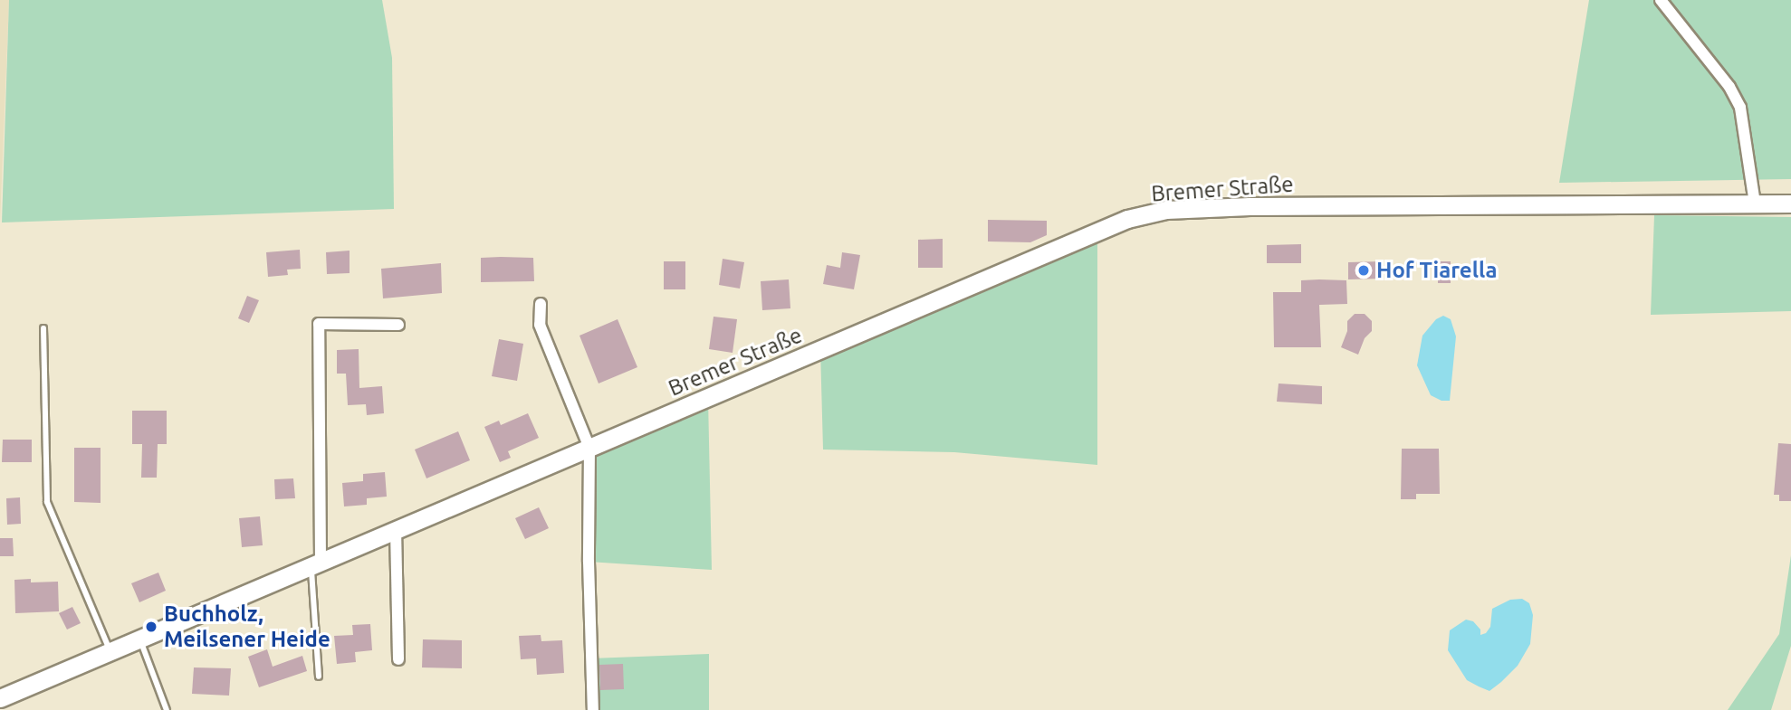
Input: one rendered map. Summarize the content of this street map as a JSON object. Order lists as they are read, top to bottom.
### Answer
{
  "streets": {
    "street": ["Bremer Straße"]
  },
  "places": ["Hof Tiarella", "Buchholz, Meilsener Heide"]
}
